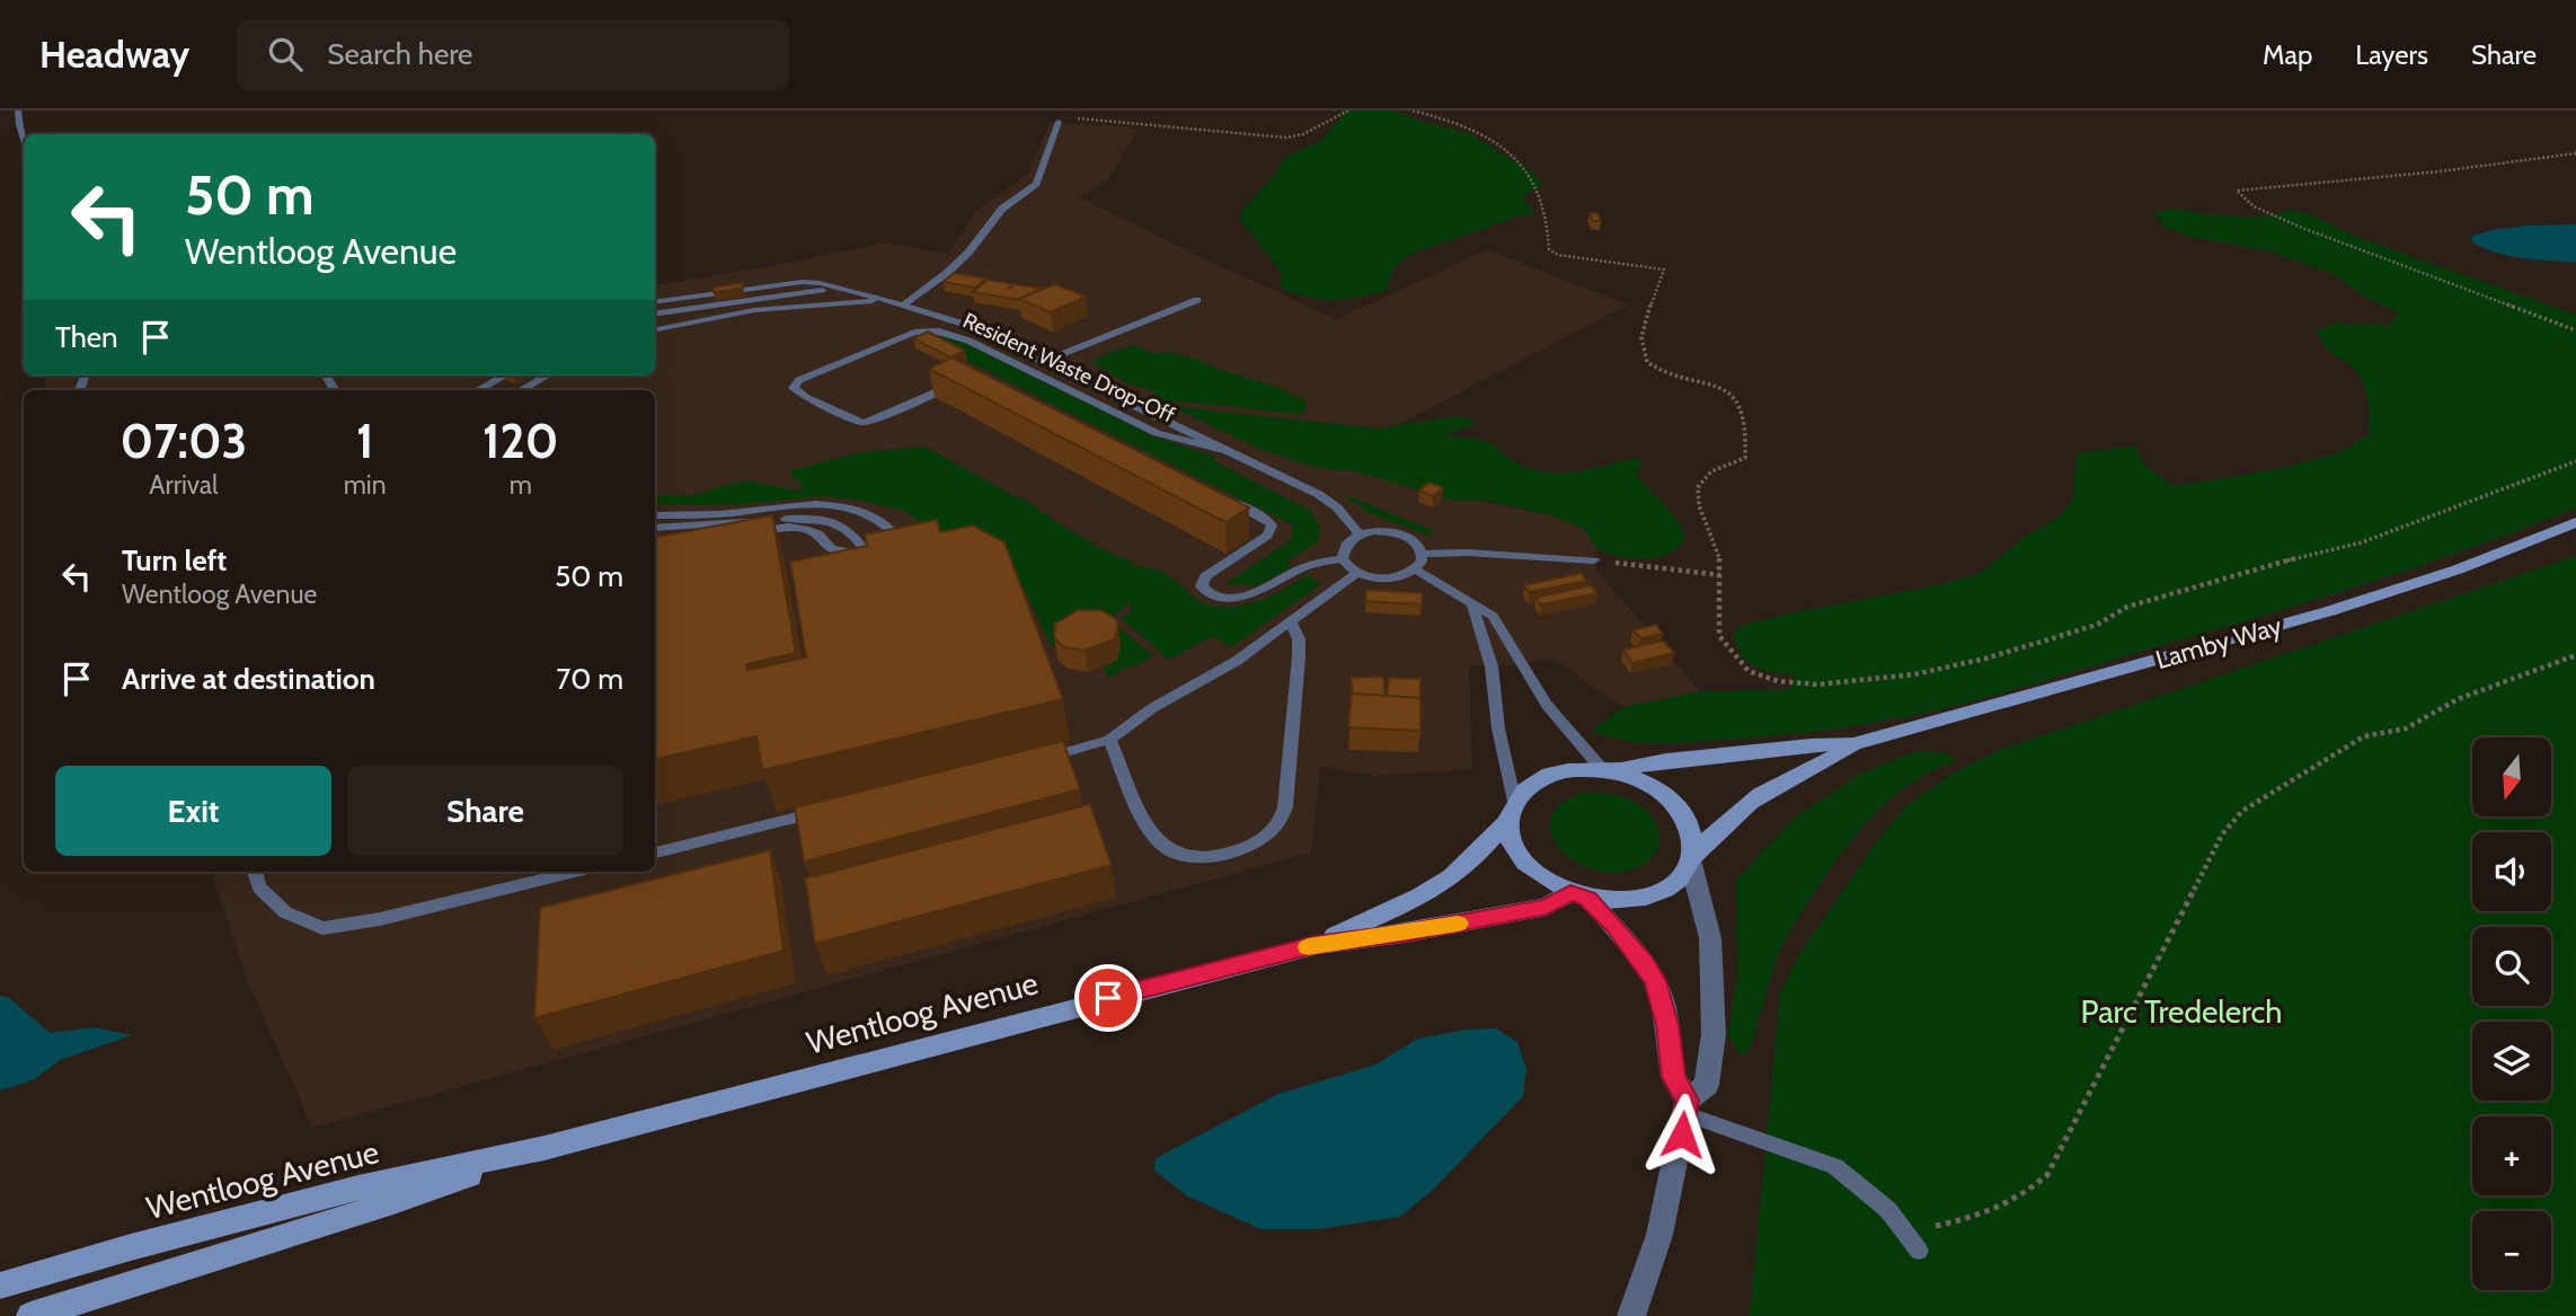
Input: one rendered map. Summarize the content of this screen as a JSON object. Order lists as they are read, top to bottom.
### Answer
{
  "streets": {
    "street": ["Lamby Way", "Wentloog Avenue"],
    "lane": ["Resident Waste Drop-Off"]
  },
  "crossings": [
    ["Lamby Way", "Wentloog Avenue"]
  ],
  "parks": ["Parc Tredelerch"],
  "north": "bottom",
  "page": {
    "header": "Headway",
    "search": "Search here",
    "nav": ["Map", "Layers", "Share"],
    "turn": ["50 m", "Wentloog Avenue"],
    "then": "Then",
    "eta": [
      "07:03",
      "Arrival",
      "1",
      "min",
      "120",
      "m"
    ],
    "list": [
      {
        "name": "Turn left",
        "note": "Wentloog Avenue",
        "value": "50 m"
      },
      {
        "name": "Arrive at destination",
        "value": "70 m"
      }
    ],
    "map_buttons": ["+", "−"],
    "buttons": ["Exit", "Share"]
  }
}
